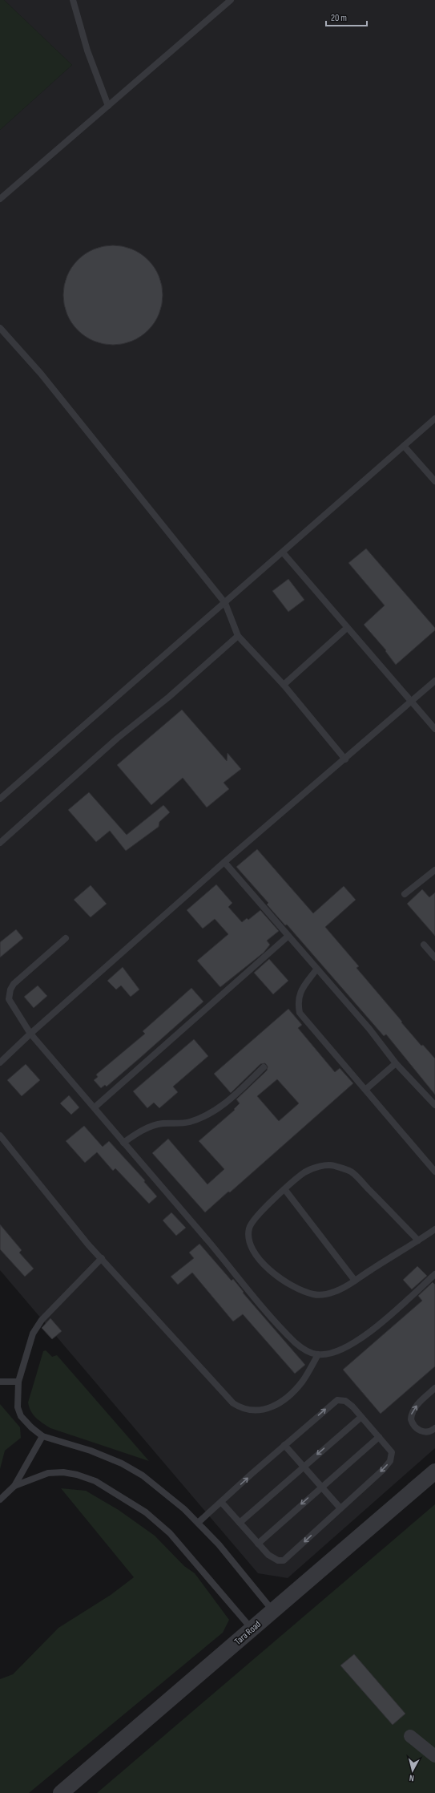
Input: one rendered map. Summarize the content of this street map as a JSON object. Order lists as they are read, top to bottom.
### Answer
{
  "streets": {
    "street": ["Tara Road"]
  },
  "scale_bar": "20 m",
  "north": "bottom"
}
